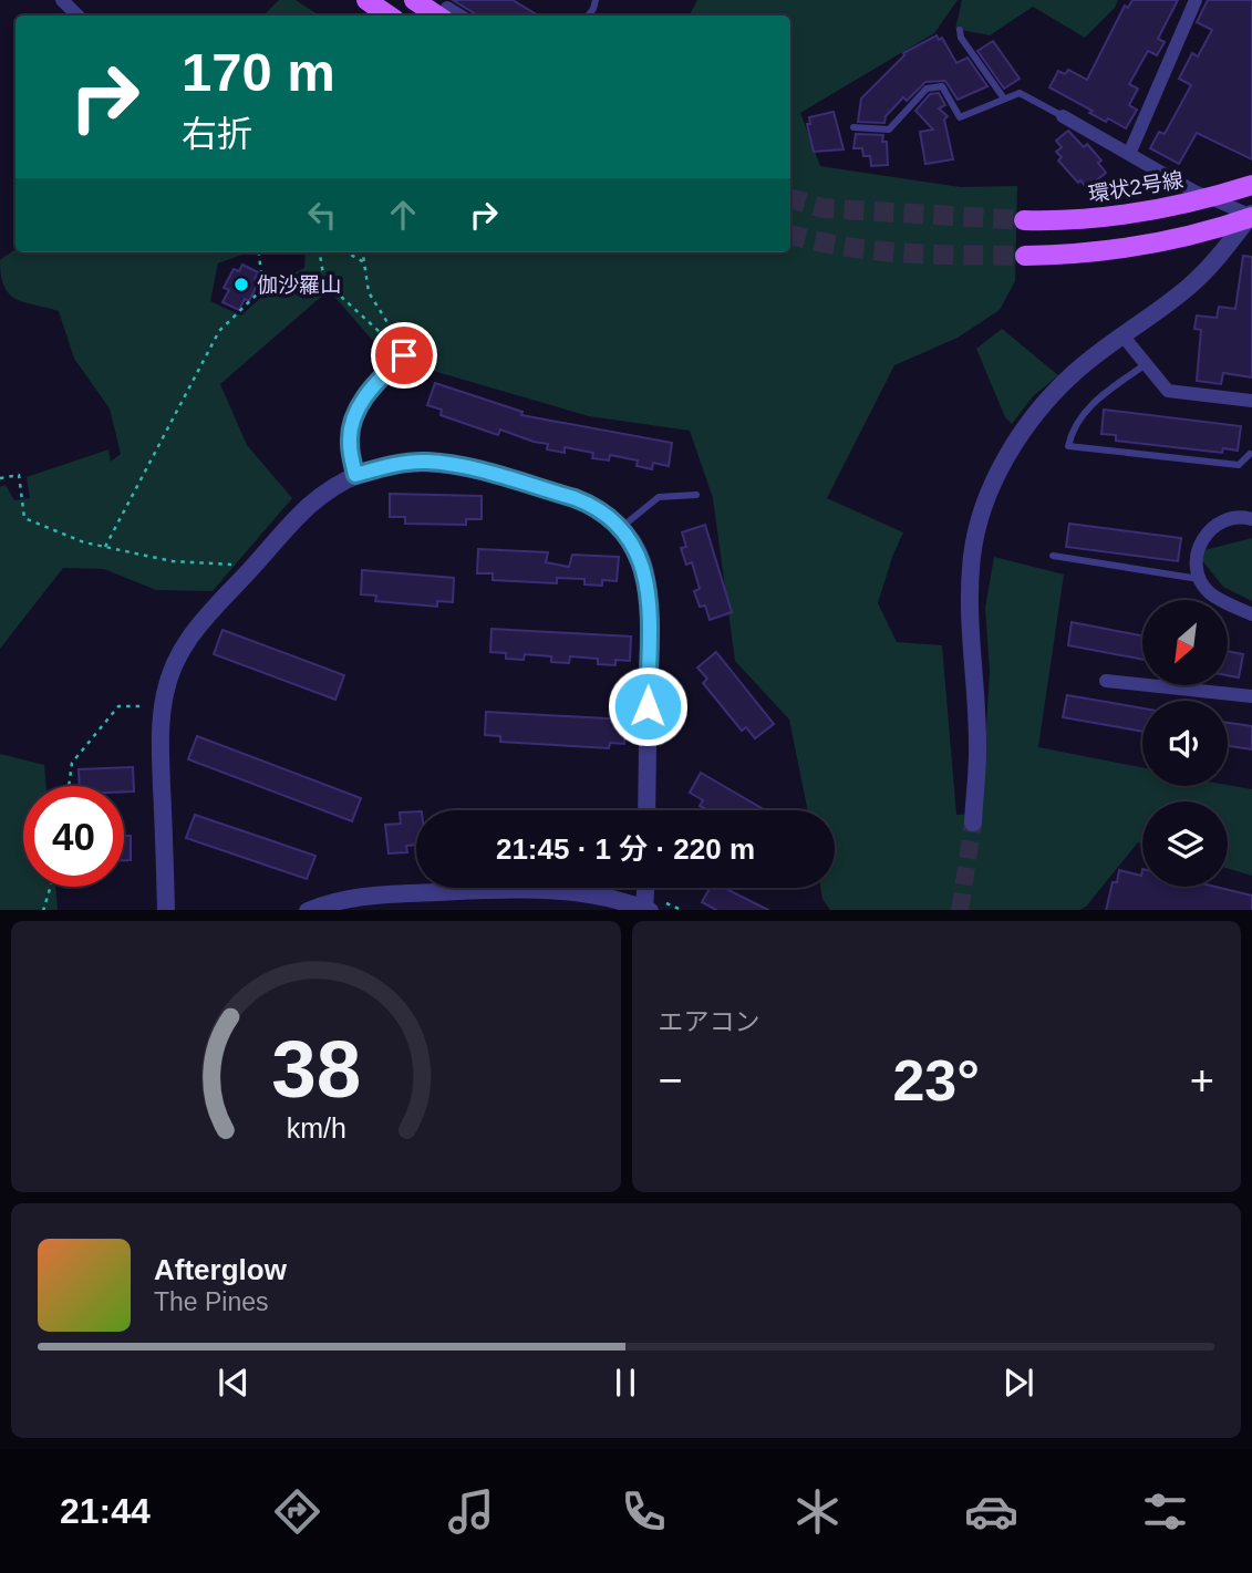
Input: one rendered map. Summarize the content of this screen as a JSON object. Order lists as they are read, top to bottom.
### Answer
{
  "streets": {
    "main road": ["環状2号線"]
  },
  "places": ["伽沙羅山"],
  "north": "bottom left",
  "page": {
    "turn": ["170 m", "右折"],
    "limit": "40",
    "trip": "21:45 · 1 分 · 220 m",
    "tile": "エアコン",
    "heat": ["−", "23°", "+"],
    "song": ["Afterglow", "The Pines"],
    "tabs": "21:44",
    "gauge": ["38", "km/h"]
  }
}
